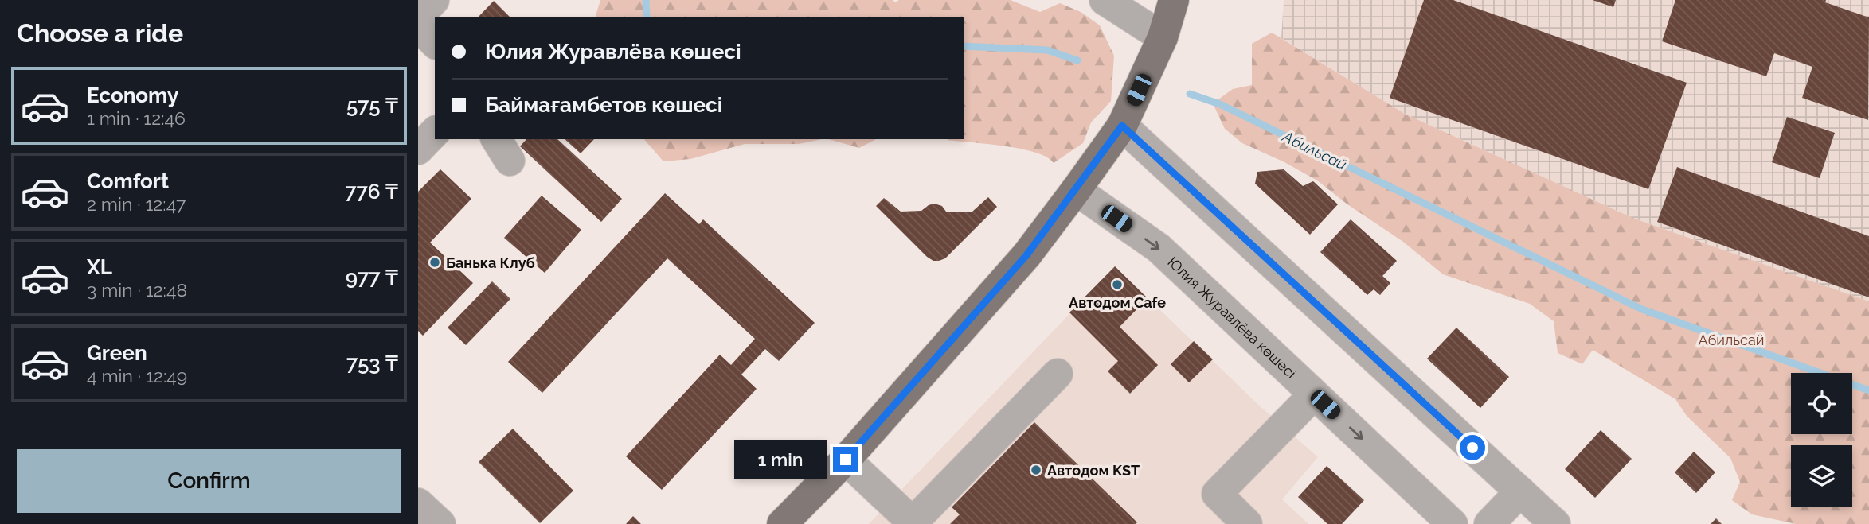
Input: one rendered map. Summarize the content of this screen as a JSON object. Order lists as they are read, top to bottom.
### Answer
{
  "streets": {
    "street": ["Юлия Журавлёва көшесі"]
  },
  "water": ["Абильсай"],
  "parks": ["Абильсай"],
  "places": ["Банька Клуб", "Автодом Cafe", "Автодом KST"],
  "page": {
    "heading": "Choose a ride",
    "banner": ["Юлия Журавлёва көшесі", "Баймағамбетов көшесі"],
    "list": [
      {
        "name": "Economy",
        "note": "1 min · 12:46",
        "value": "575 ₸"
      },
      {
        "name": "Comfort",
        "note": "2 min · 12:47",
        "value": "776 ₸"
      },
      {
        "name": "XL",
        "note": "3 min · 12:48",
        "value": "977 ₸"
      },
      {
        "name": "Green",
        "note": "4 min · 12:49",
        "value": "753 ₸"
      }
    ],
    "buttons": "Confirm",
    "bubble": "1 min"
  }
}
